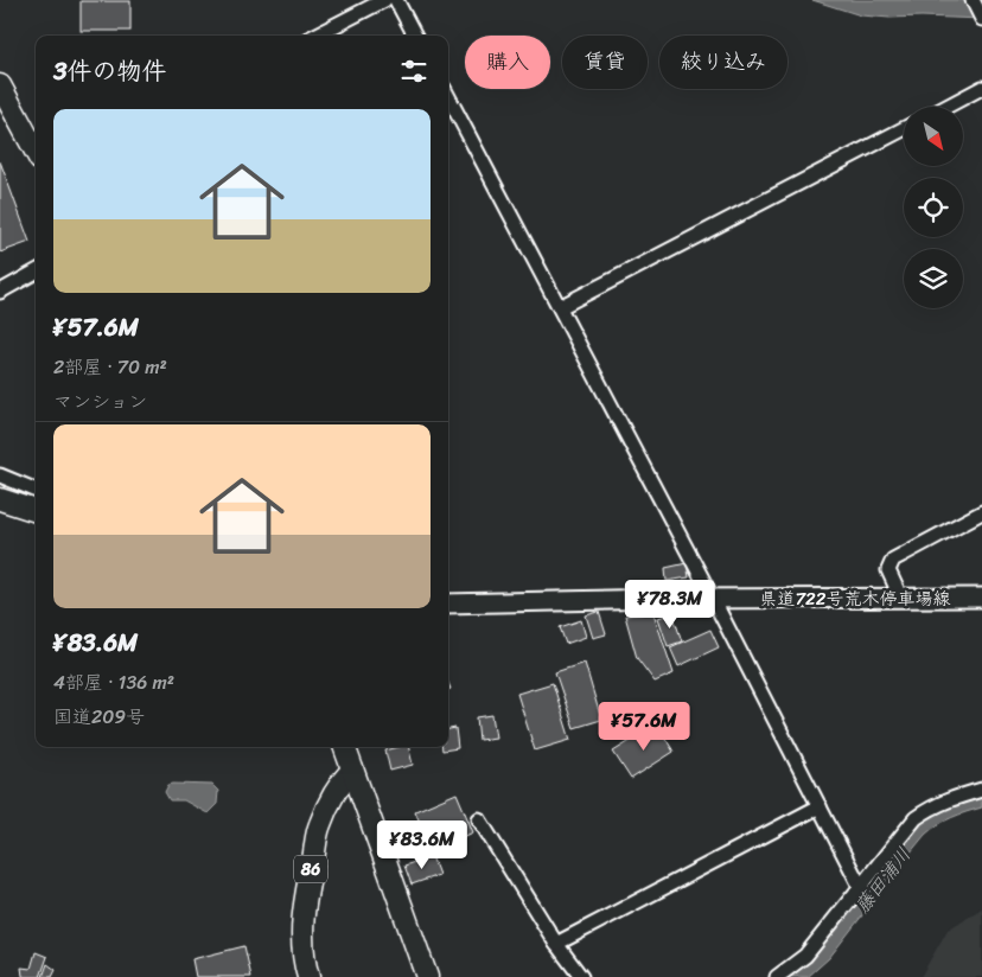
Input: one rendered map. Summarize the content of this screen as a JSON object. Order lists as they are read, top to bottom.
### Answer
{
  "streets": {
    "main road": ["県道722号荒木停車場線", "86"]
  },
  "water": ["藤田浦川"],
  "north": "bottom right",
  "page": {
    "chip": ["購入", "賃貸", "絞り込み"],
    "heading": "3件の物件",
    "list": [
      {
        "name": "¥57.6M",
        "note": "2部屋 · 70 m² · マンション"
      },
      {
        "name": "¥83.6M",
        "note": "4部屋 · 136 m² · 国道209号"
      }
    ],
    "price": ["¥78.3M", "¥57.6M", "¥83.6M"]
  }
}
